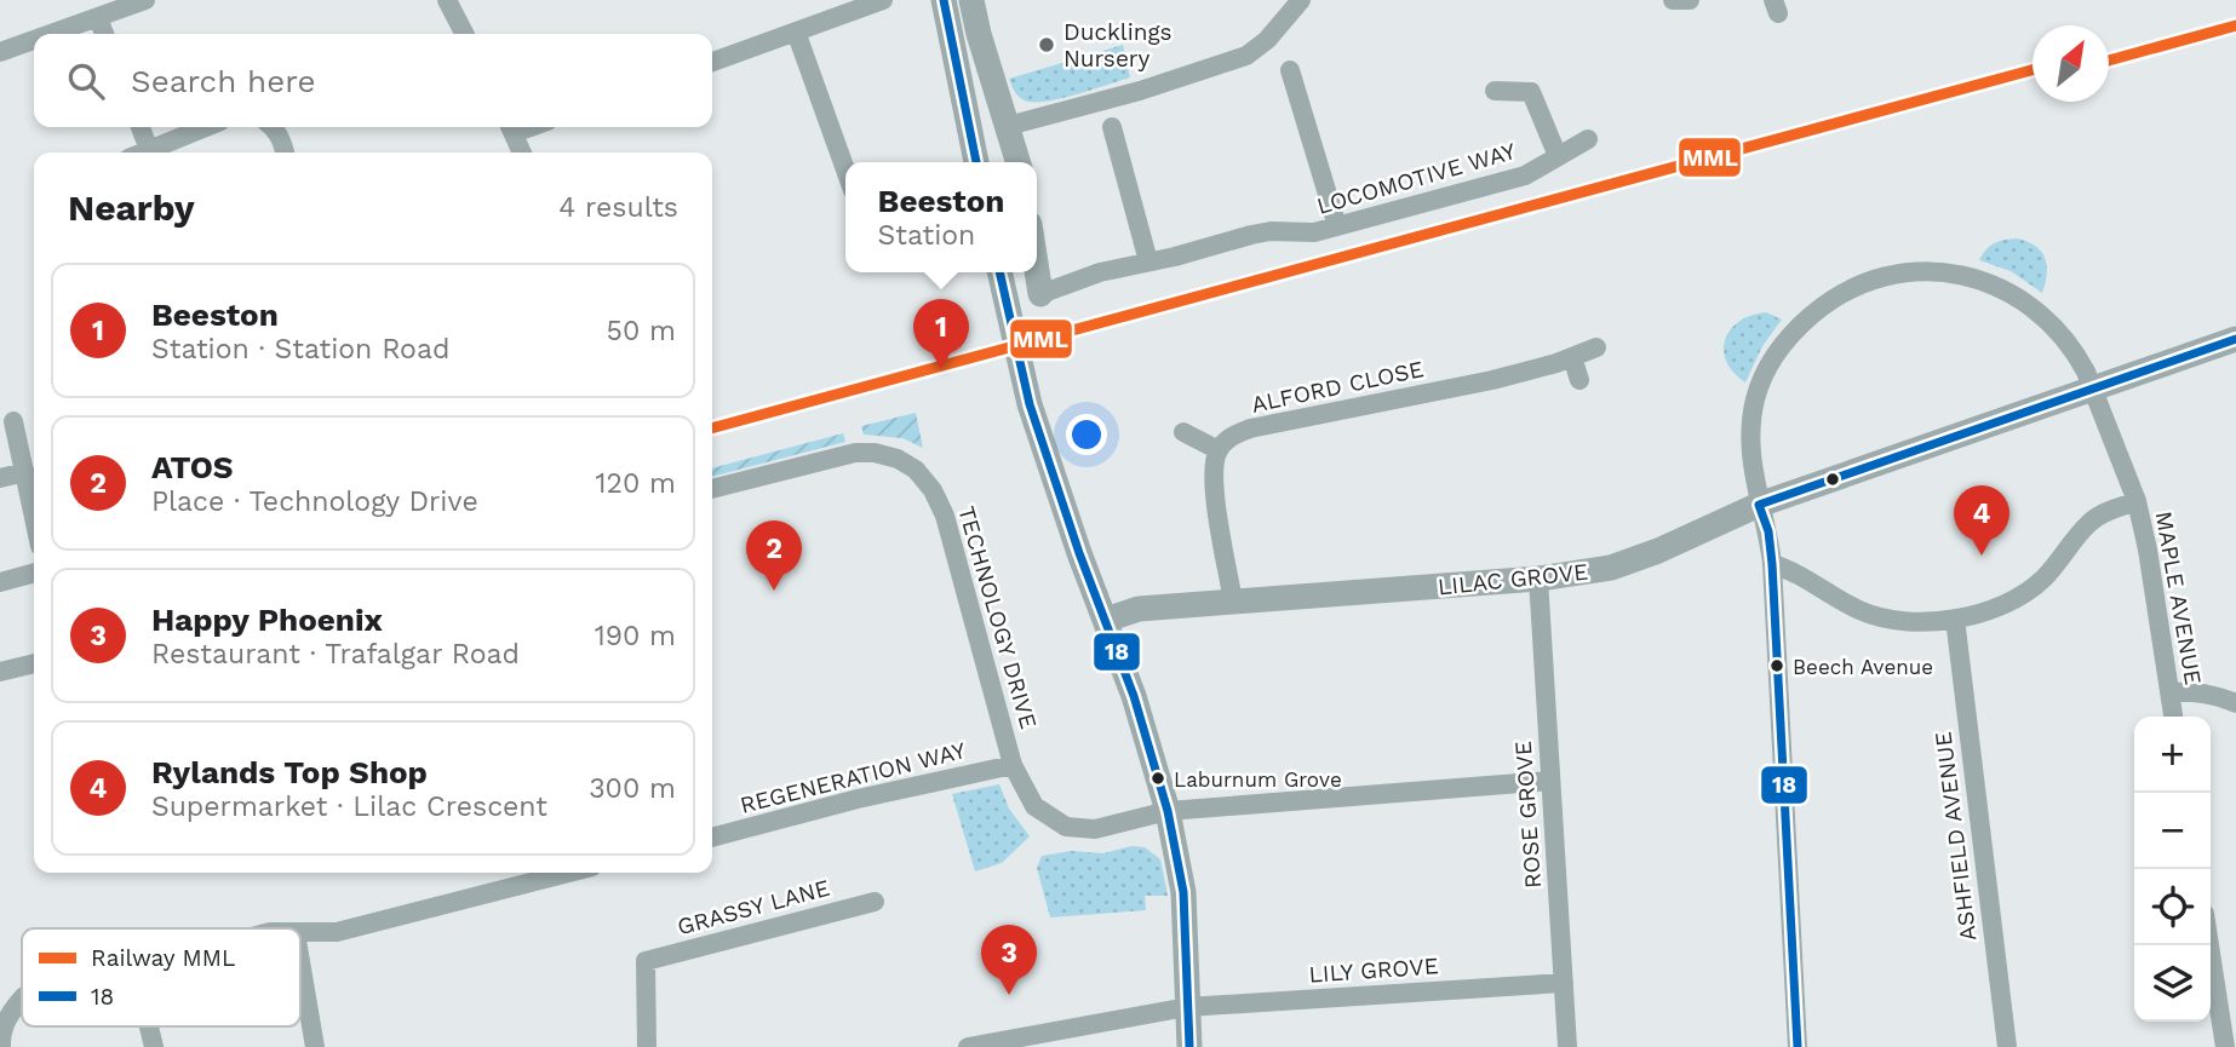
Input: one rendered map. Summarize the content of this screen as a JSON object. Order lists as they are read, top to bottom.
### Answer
{
  "streets": {
    "street": [
      "LOCOMOTIVE WAY",
      "ALFORD CLOSE",
      "LILAC GROVE",
      "MAPLE AVENUE",
      "TECHNOLOGY DRIVE",
      "REGENERATION WAY",
      "ROSE GROVE",
      "ASHFIELD AVENUE",
      "GRASSY LANE",
      "LILY GROVE"
    ]
  },
  "crossings": [
    ["LILAC GROVE", "MAPLE AVENUE"],
    ["LILAC GROVE", "ROSE GROVE"],
    ["TECHNOLOGY DRIVE", "REGENERATION WAY"],
    ["ROSE GROVE", "LILY GROVE"]
  ],
  "places": ["Ducklings Nursery", "Beech Avenue", "Laburnum Grove"],
  "lines": ["transit line 18", "rail line MML"],
  "legend": ["Railway MML", "18"],
  "north": "top right",
  "page": {
    "search": "Search here",
    "heading": ["Nearby", "4 results"],
    "popup": ["Beeston", "Station"],
    "list": [
      {
        "mark": "1",
        "name": "Beeston",
        "note": "Station · Station Road",
        "value": "50 m"
      },
      {
        "mark": "2",
        "name": "ATOS",
        "note": "Place · Technology Drive",
        "value": "120 m"
      },
      {
        "mark": "3",
        "name": "Happy Phoenix",
        "note": "Restaurant · Trafalgar Road",
        "value": "190 m"
      },
      {
        "mark": "4",
        "name": "Rylands Top Shop",
        "note": "Supermarket · Lilac Crescent",
        "value": "300 m"
      }
    ],
    "pins": [
      "1",
      "4",
      "2",
      "3"
    ],
    "map_buttons": ["+", "−"]
  }
}
